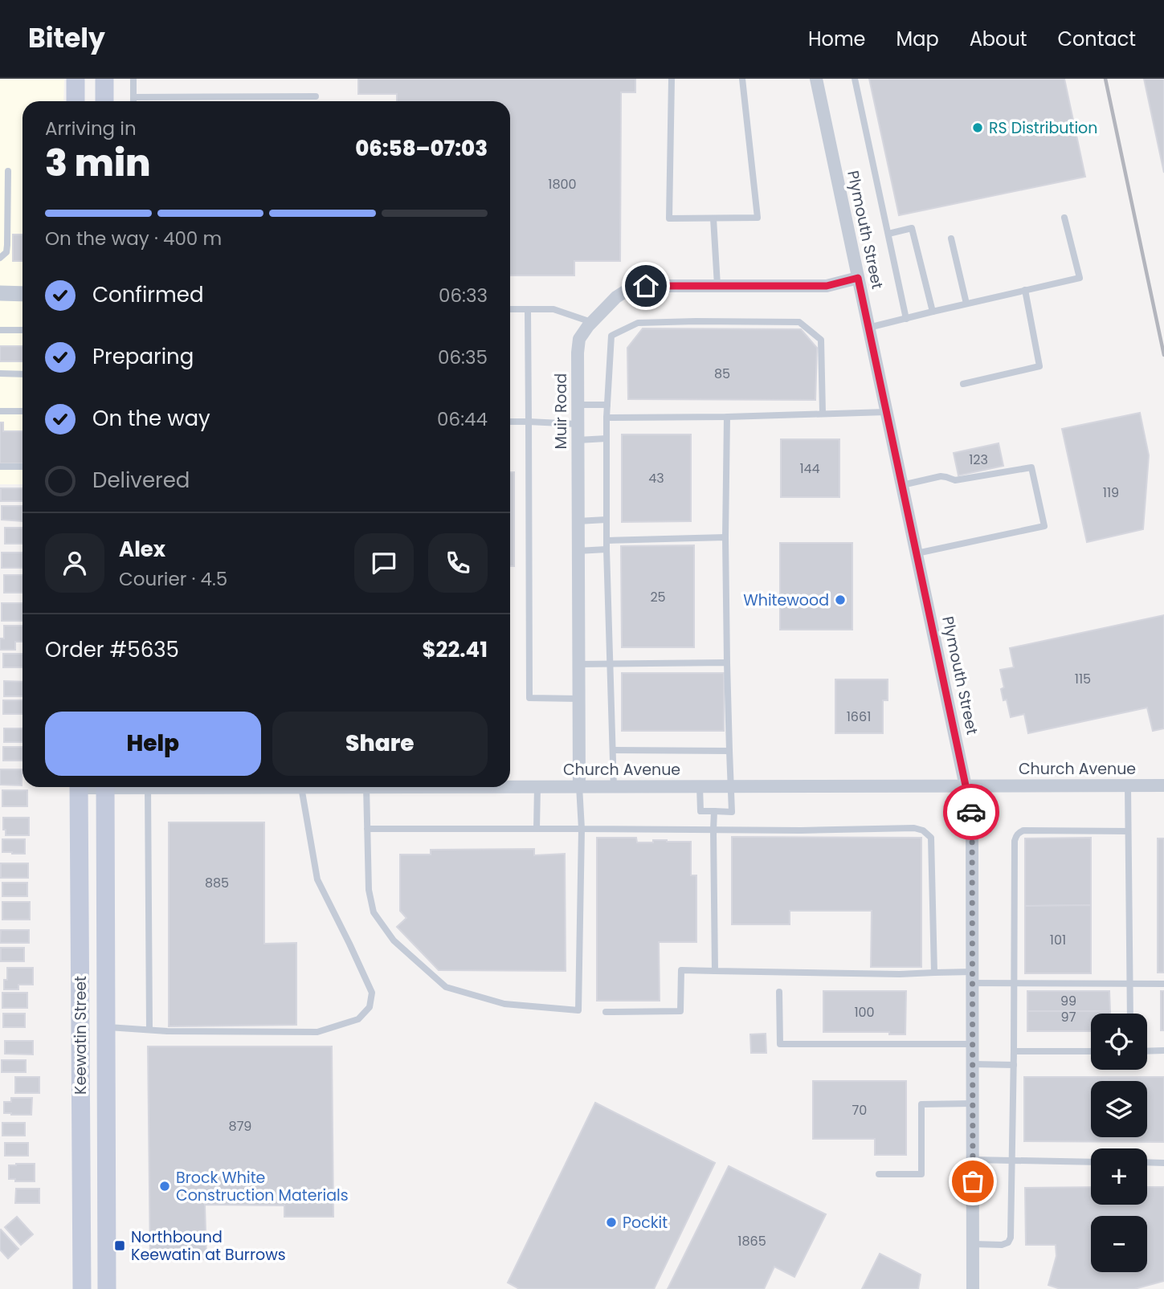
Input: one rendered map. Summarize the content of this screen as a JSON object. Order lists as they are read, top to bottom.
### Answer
{
  "streets": {
    "main road": ["Keewatin Street"],
    "street": ["Plymouth Street", "Muir Road", "Church Avenue"]
  },
  "crossings": [
    ["Plymouth Street", "Muir Road"],
    ["Plymouth Street", "Church Avenue"],
    ["Muir Road", "Church Avenue"]
  ],
  "places": {
    "other": [
      "RS Distribution",
      "Whitewood",
      "Brock White Construction Materials",
      "Pockit"
    ],
    "transit": ["Northbound Keewatin at Burrows"]
  },
  "house_numbers": [
    "1800",
    "85",
    "123",
    "144",
    "43",
    "119",
    "25",
    "115",
    "1661",
    "885",
    "101",
    "99",
    "100",
    "97",
    "70",
    "879",
    "1865"
  ],
  "page": {
    "header": "Bitely",
    "nav": [
      "Home",
      "Map",
      "About",
      "Contact"
    ],
    "heading": ["3 min", "Arriving in", "06:58–07:03"],
    "panel": [
      "Alex",
      "Courier · 4.5",
      "Order #5635",
      "$22.41"
    ],
    "bar": "On the way · 400 m",
    "list": [
      ["Confirmed", "06:33"],
      ["Preparing", "06:35"],
      ["On the way", "06:44"],
      "Delivered"
    ],
    "buttons": ["Help", "Share"],
    "map_buttons": ["+", "−"]
  }
}
